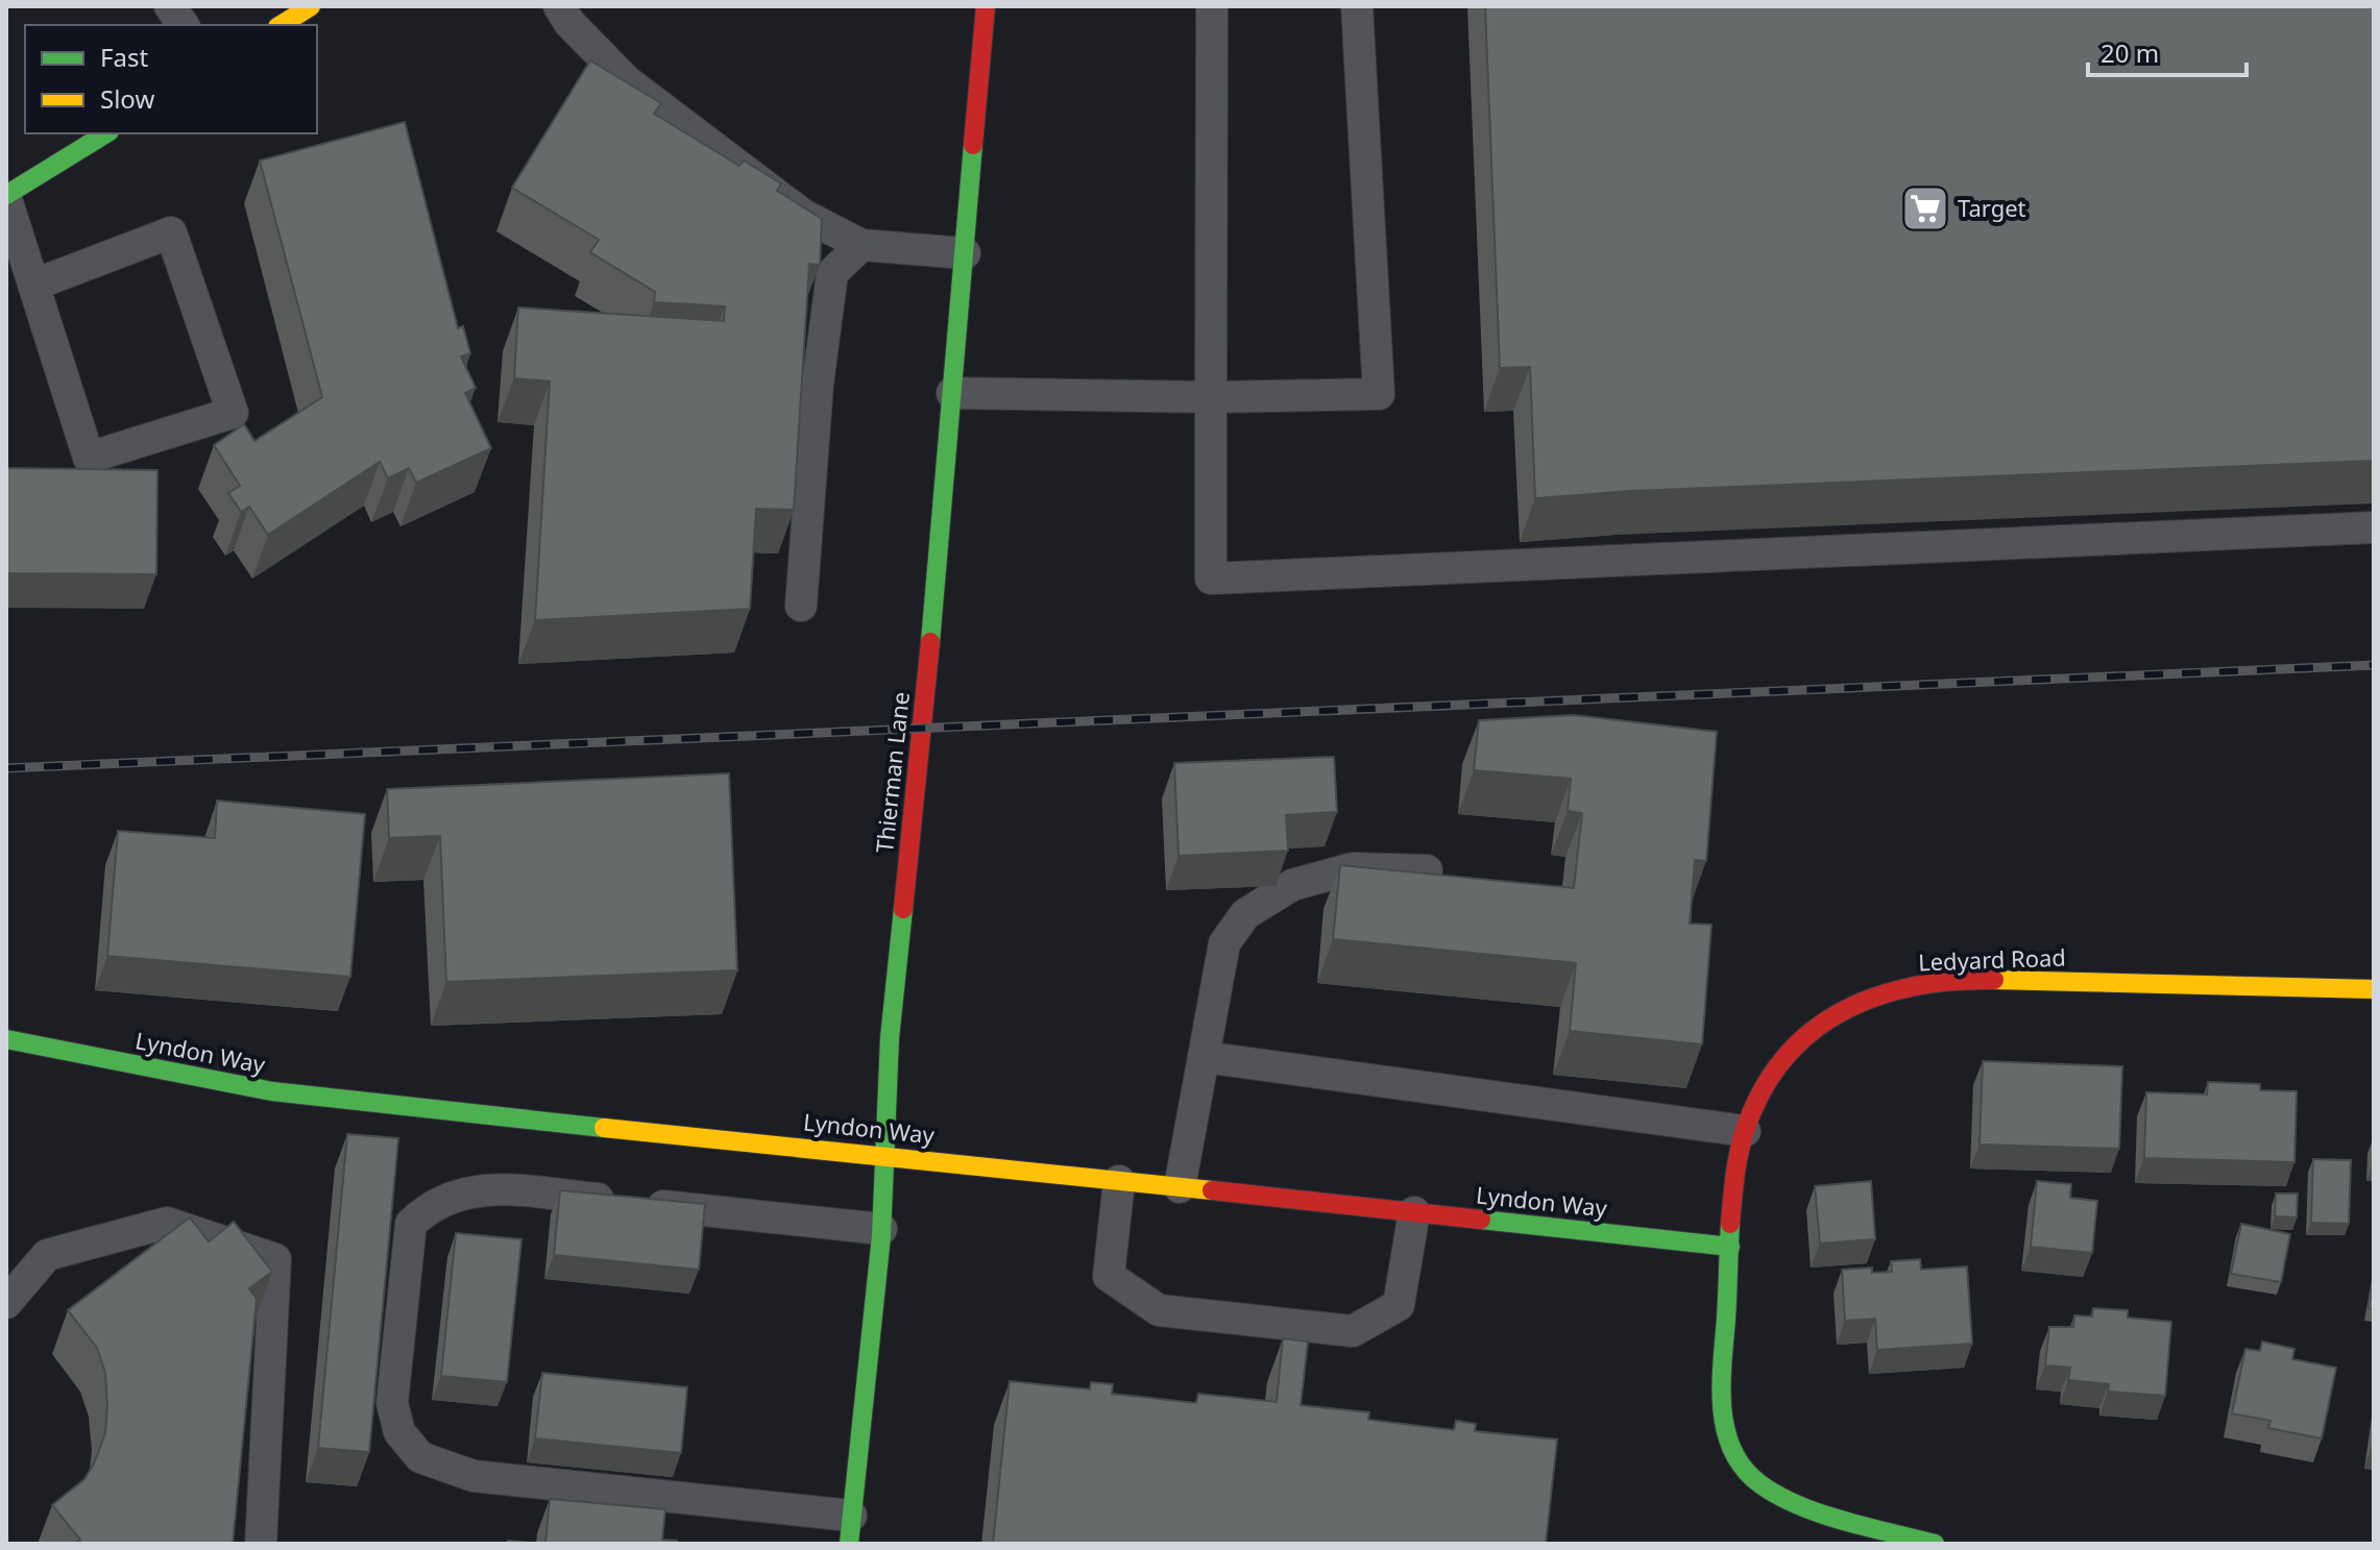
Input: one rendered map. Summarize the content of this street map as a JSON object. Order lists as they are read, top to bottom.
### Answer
{
  "streets": {
    "street": ["Thierman Lane", "Ledyard Road", "Lyndon Way"]
  },
  "crossings": [
    ["Thierman Lane", "Lyndon Way"],
    ["Ledyard Road", "Lyndon Way"]
  ],
  "places": {
    "supermarket": ["Target"]
  },
  "legend": ["Fast", "Slow"],
  "scale_bar": "20 m"
}
